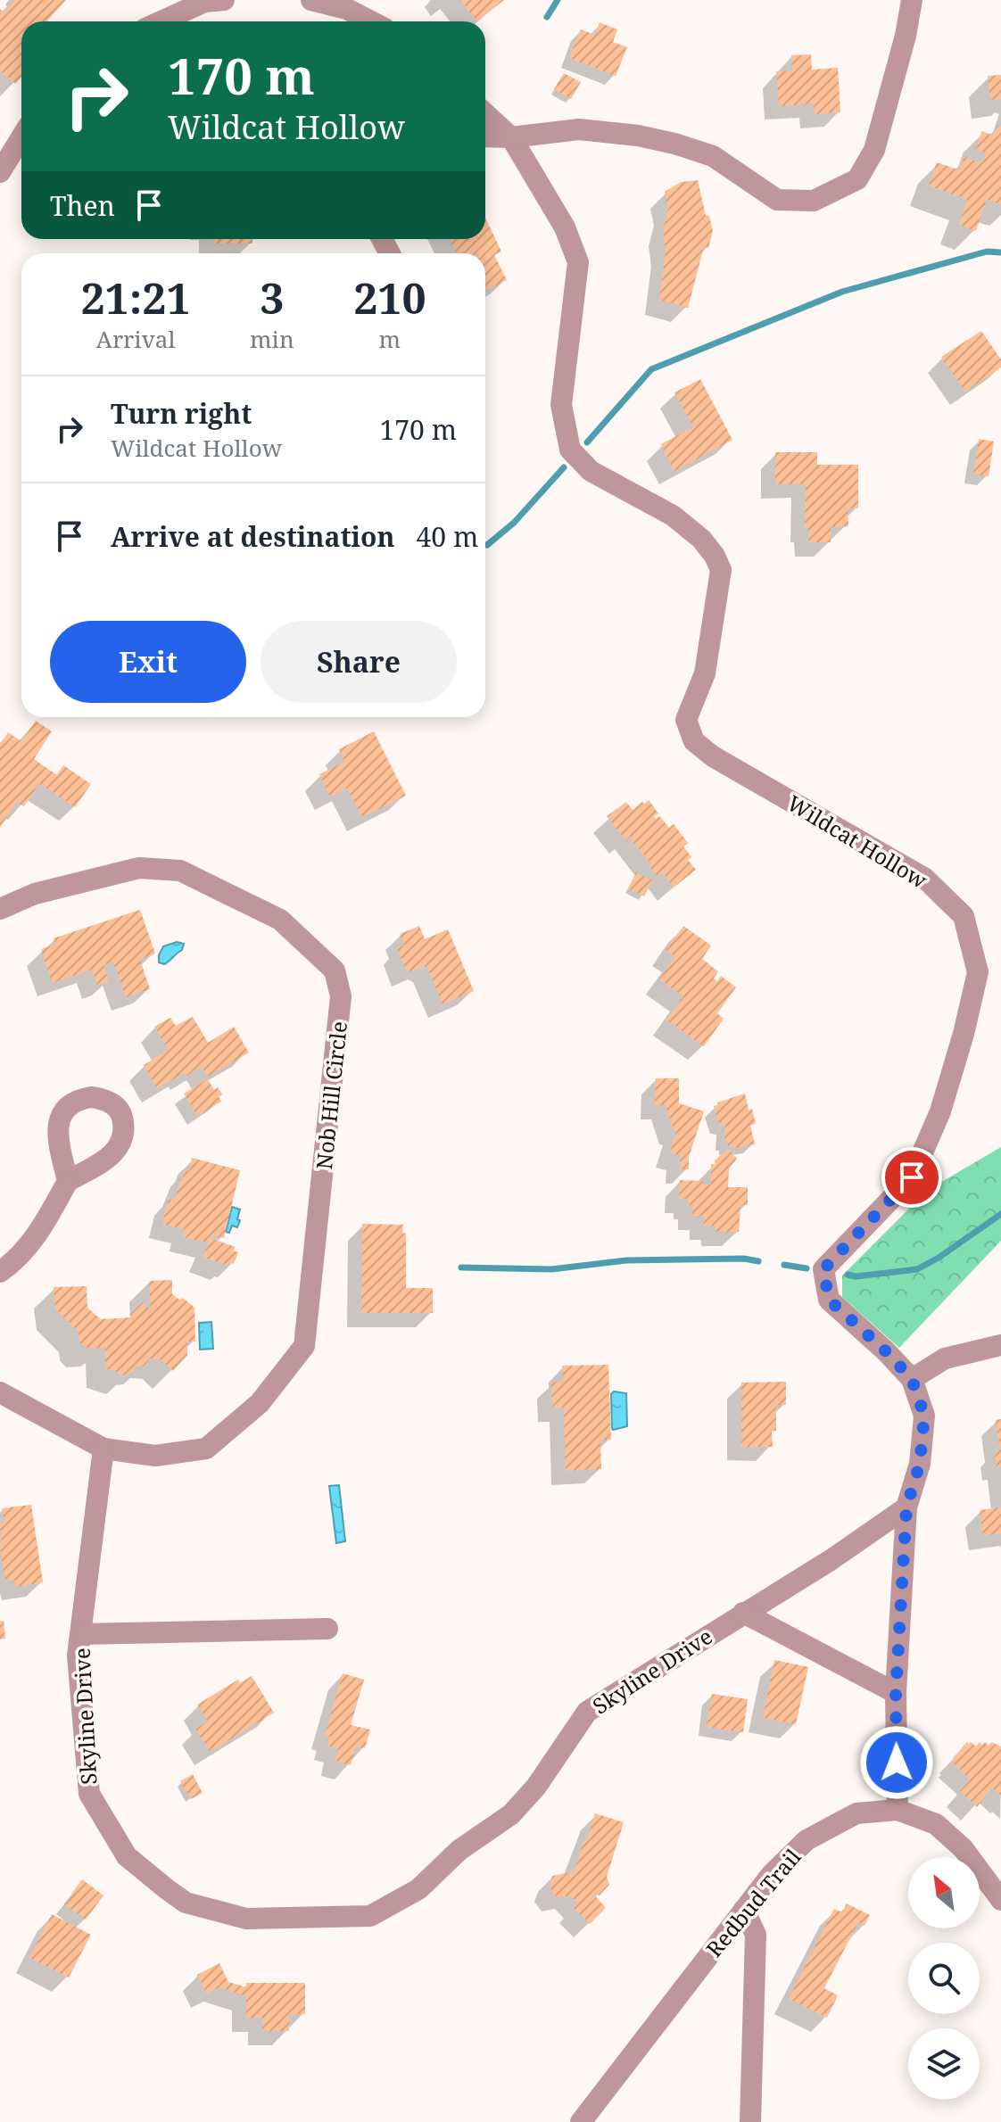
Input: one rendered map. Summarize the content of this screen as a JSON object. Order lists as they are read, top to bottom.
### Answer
{
  "streets": {
    "street": [
      "Wildcat Hollow",
      "Nob Hill Circle",
      "Skyline Drive",
      "Redbud Trail"
    ]
  },
  "crossings": [
    ["Wildcat Hollow", "Skyline Drive"],
    ["Wildcat Hollow", "Redbud Trail"],
    ["Nob Hill Circle", "Skyline Drive"]
  ],
  "north": "top left",
  "page": {
    "turn": ["170 m", "Wildcat Hollow"],
    "then": "Then",
    "eta": [
      "21:21",
      "Arrival",
      "3",
      "min",
      "210",
      "m"
    ],
    "list": [
      {
        "name": "Turn right",
        "note": "Wildcat Hollow",
        "value": "170 m"
      },
      {
        "name": "Arrive at destination",
        "value": "40 m"
      }
    ],
    "buttons": ["Exit", "Share"]
  }
}
